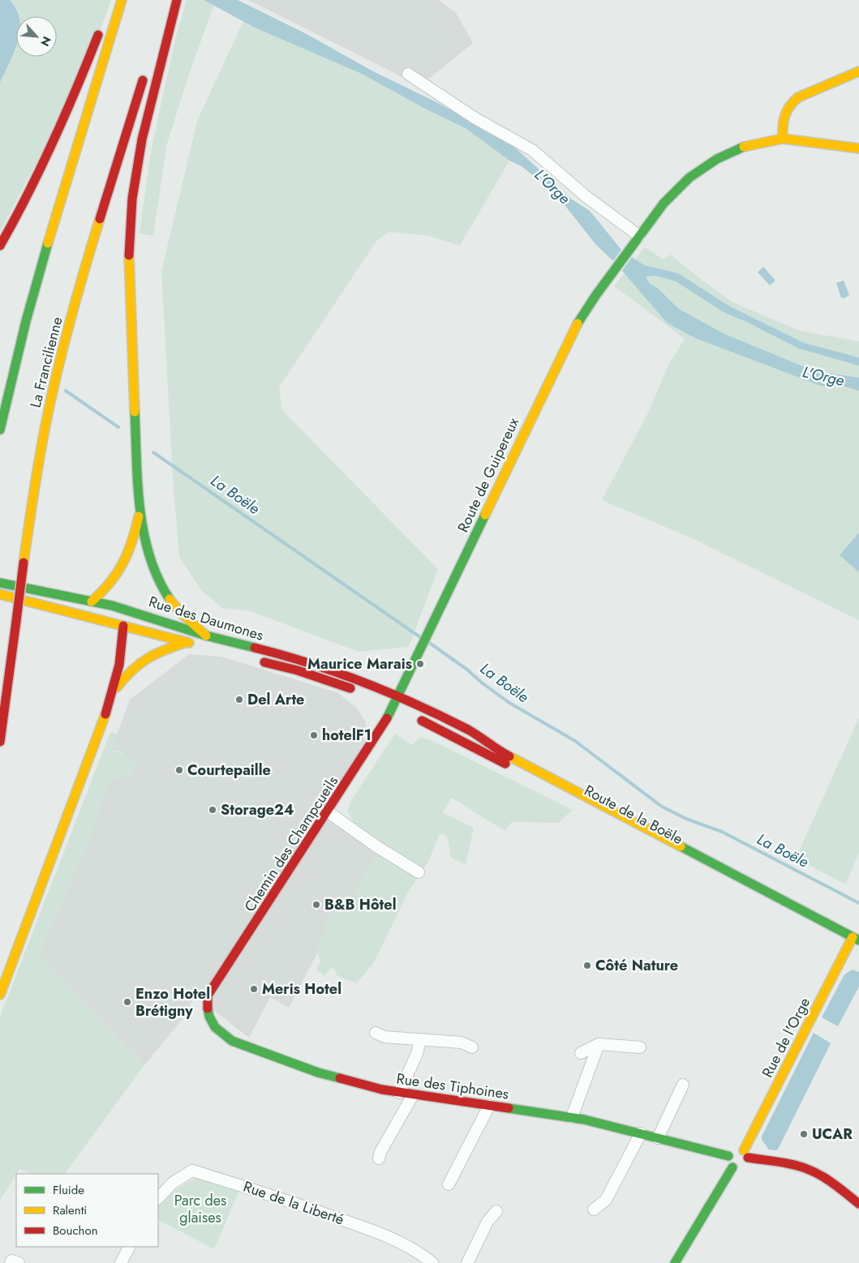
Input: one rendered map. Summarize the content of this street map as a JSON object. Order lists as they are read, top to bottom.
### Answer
{
  "streets": {
    "main road": [
      "La Francilienne",
      "Route de Guipereux",
      "Rue des Daumones",
      "Route de la Boële",
      "Chemin des Champcueils",
      "Rue de l'Orge",
      "Rue des Tiphoines"
    ],
    "street": ["Rue de la Liberté"]
  },
  "crossings": [
    ["Route de Guipereux", "Rue des Daumones"],
    ["Route de Guipereux", "Route de la Boële"],
    ["Route de Guipereux", "Chemin des Champcueils"],
    ["Rue des Daumones", "Route de la Boële"],
    ["Rue des Daumones", "Chemin des Champcueils"],
    ["Route de la Boële", "Chemin des Champcueils"],
    ["Route de la Boële", "Rue de l'Orge"],
    ["Chemin des Champcueils", "Rue des Tiphoines"]
  ],
  "water": ["L'Orge", "La Boële"],
  "parks": ["Parc des glaises"],
  "places": [
    "Maurice Marais",
    "Del Arte",
    "hotelF1",
    "Courtepaille",
    "Storage24",
    "B&B Hôtel",
    "Côté Nature",
    "Meris Hotel",
    "Enzo Hotel Brétigny",
    "UCAR"
  ],
  "legend": ["Fluide", "Ralenti", "Bouchon"],
  "north": "bottom right"
}
